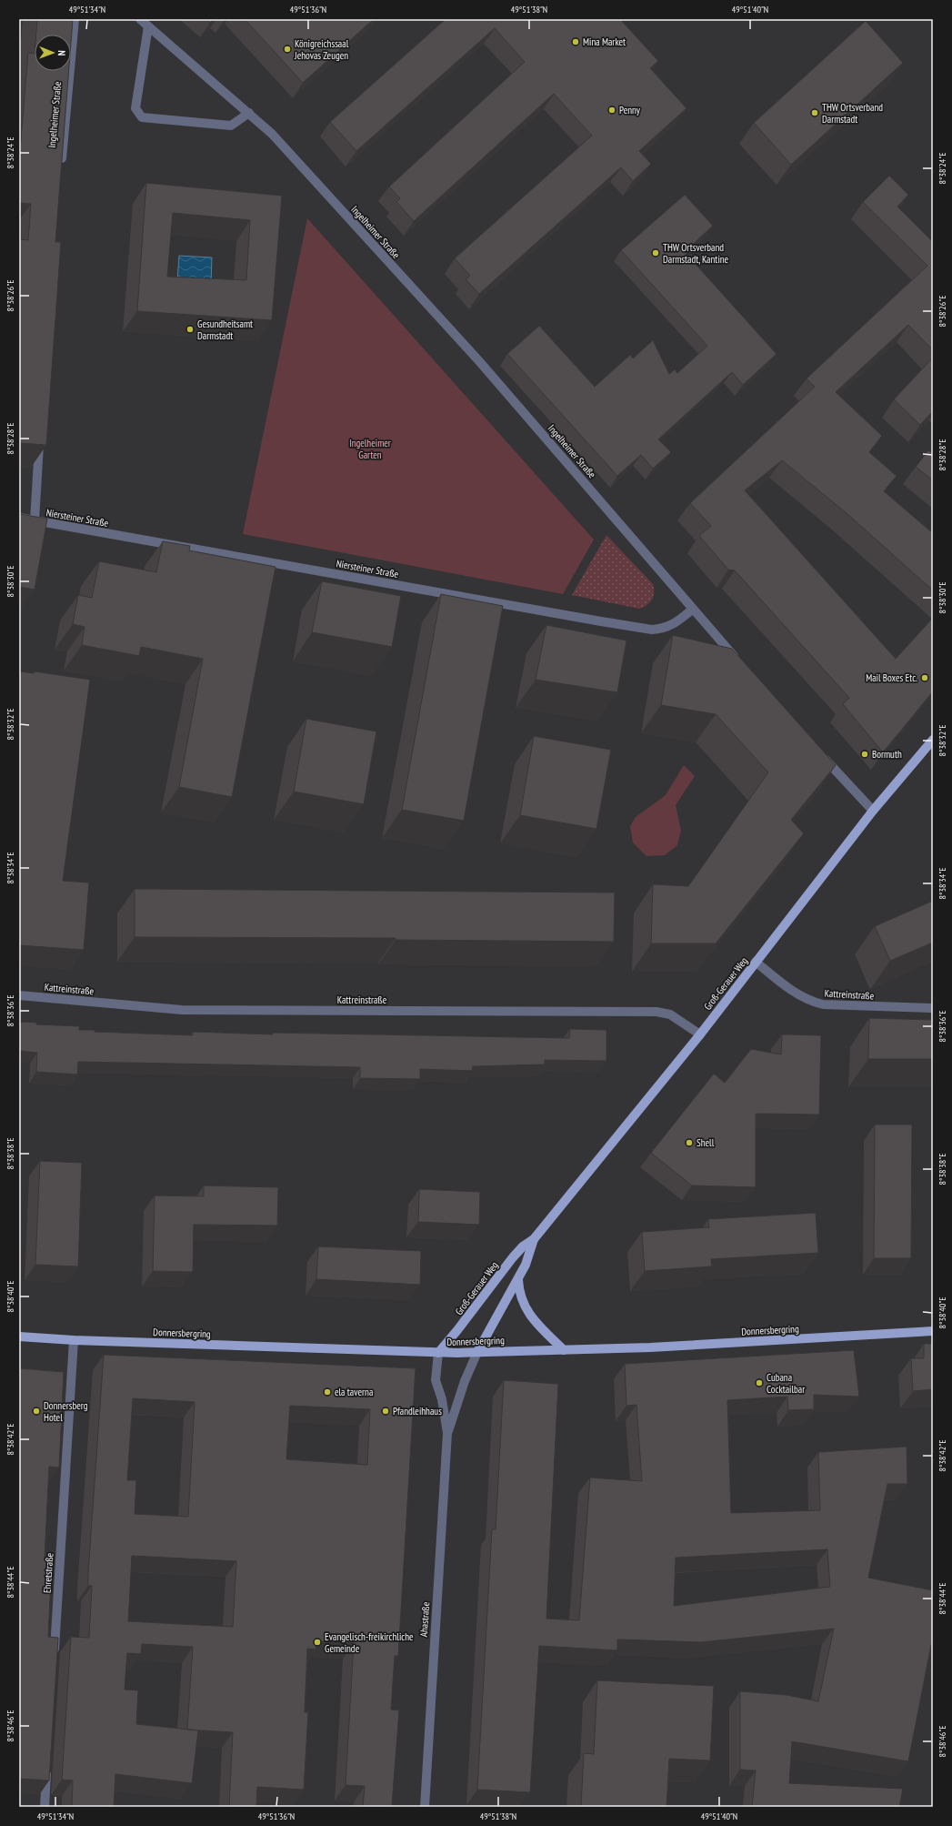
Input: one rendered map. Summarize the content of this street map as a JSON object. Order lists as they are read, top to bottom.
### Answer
{
  "streets": {
    "main road": ["Groß-Gerauer Weg", "Donnersbergring"],
    "street": [
      "Ingelheimer Straße",
      "Niersteiner Straße",
      "Kattreinstraße",
      "Ehretstraße",
      "Ahastraße"
    ]
  },
  "crossings": [
    ["Ingelheimer Straße", "Niersteiner Straße"],
    ["Groß-Gerauer Weg", "Kattreinstraße"],
    ["Groß-Gerauer Weg", "Donnersbergring"],
    ["Groß-Gerauer Weg", "Ahastraße"],
    ["Donnersbergring", "Ehretstraße"],
    ["Donnersbergring", "Ahastraße"]
  ],
  "parks": ["Ingelheimer Garten"],
  "places": [
    "Mina Market",
    "Königreichssaal Jehovas Zeugen",
    "Penny",
    "THW Ortsverband Darmstadt",
    "THW Ortsverband Darmstadt, Kantine",
    "Gesundheitsamt Darmstadt",
    "Mail Boxes Etc.",
    "Bormuth",
    "Shell",
    "Cubana Cocktailbar",
    "ela taverna",
    "Donnersberg Hotel",
    "Pfandleihhaus",
    "Evangelisch-freikirchliche Gemeinde"
  ],
  "north": "right",
  "coordinates": [
    "49°51'34\"N",
    "49°51'36\"N",
    "49°51'38\"N",
    "49°51'40\"N",
    "8°38'24\"E",
    "8°38'26\"E",
    "8°38'28\"E",
    "8°38'30\"E",
    "8°38'32\"E",
    "8°38'34\"E",
    "8°38'36\"E",
    "8°38'38\"E",
    "8°38'40\"E",
    "8°38'42\"E",
    "8°38'44\"E",
    "8°38'46\"E"
  ]
}
